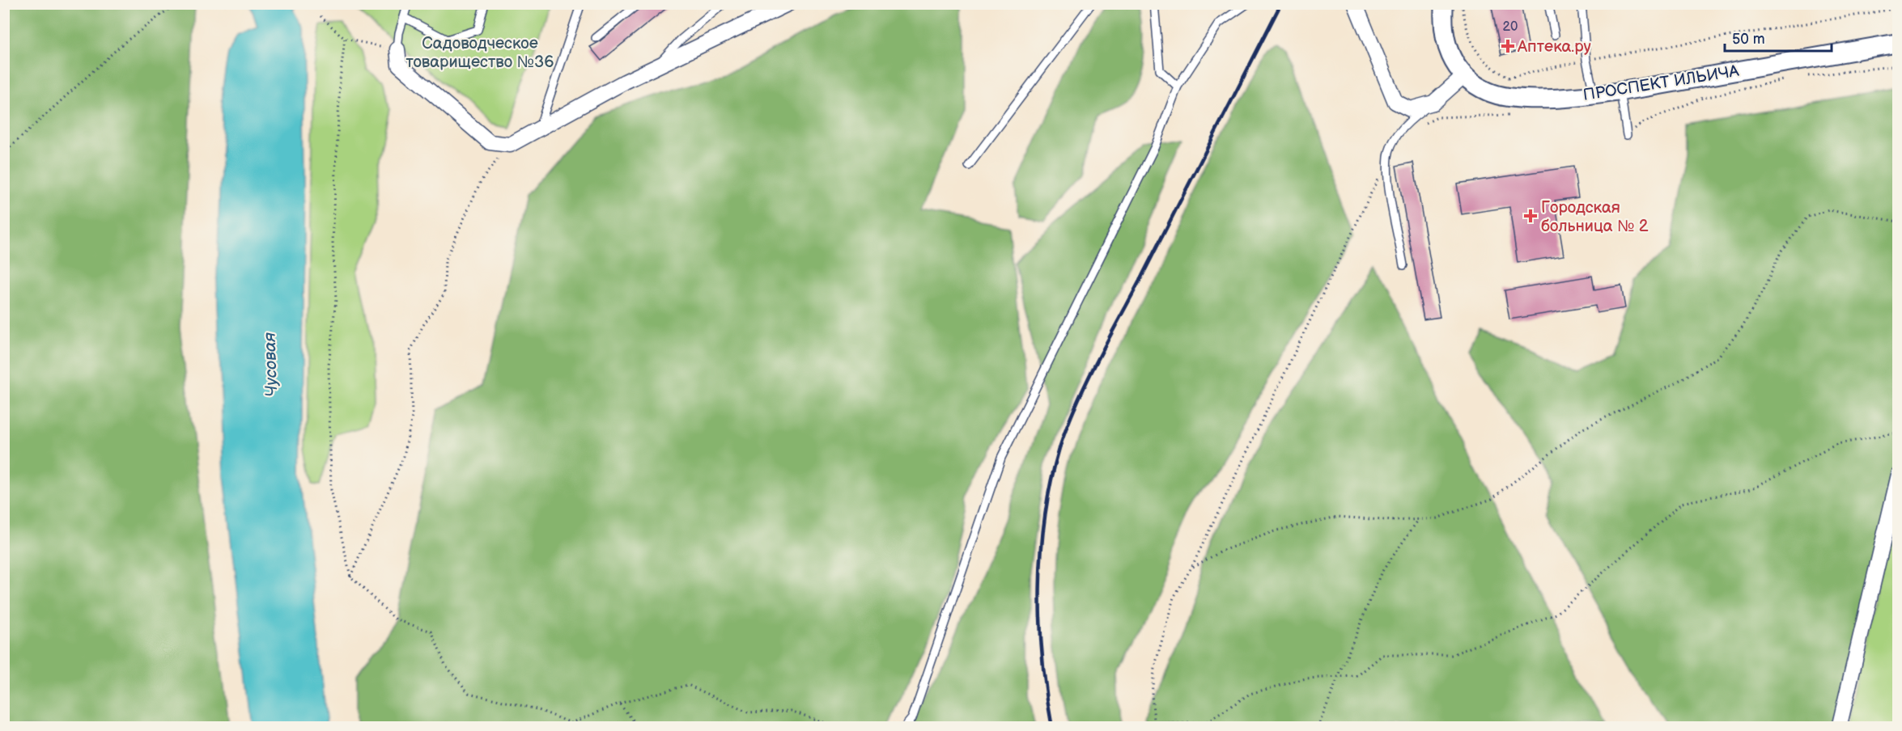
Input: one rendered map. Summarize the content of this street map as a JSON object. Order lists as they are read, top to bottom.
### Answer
{
  "streets": {
    "street": ["ПРОСПЕКТ ИЛЬИЧА"]
  },
  "water": ["Чусовая"],
  "parks": ["Садоводческое товарищество №36"],
  "places": {
    "health": ["Аптека.ру", "Городская больница № 2"]
  },
  "house_numbers": ["20"],
  "scale_bar": "50 m"
}
